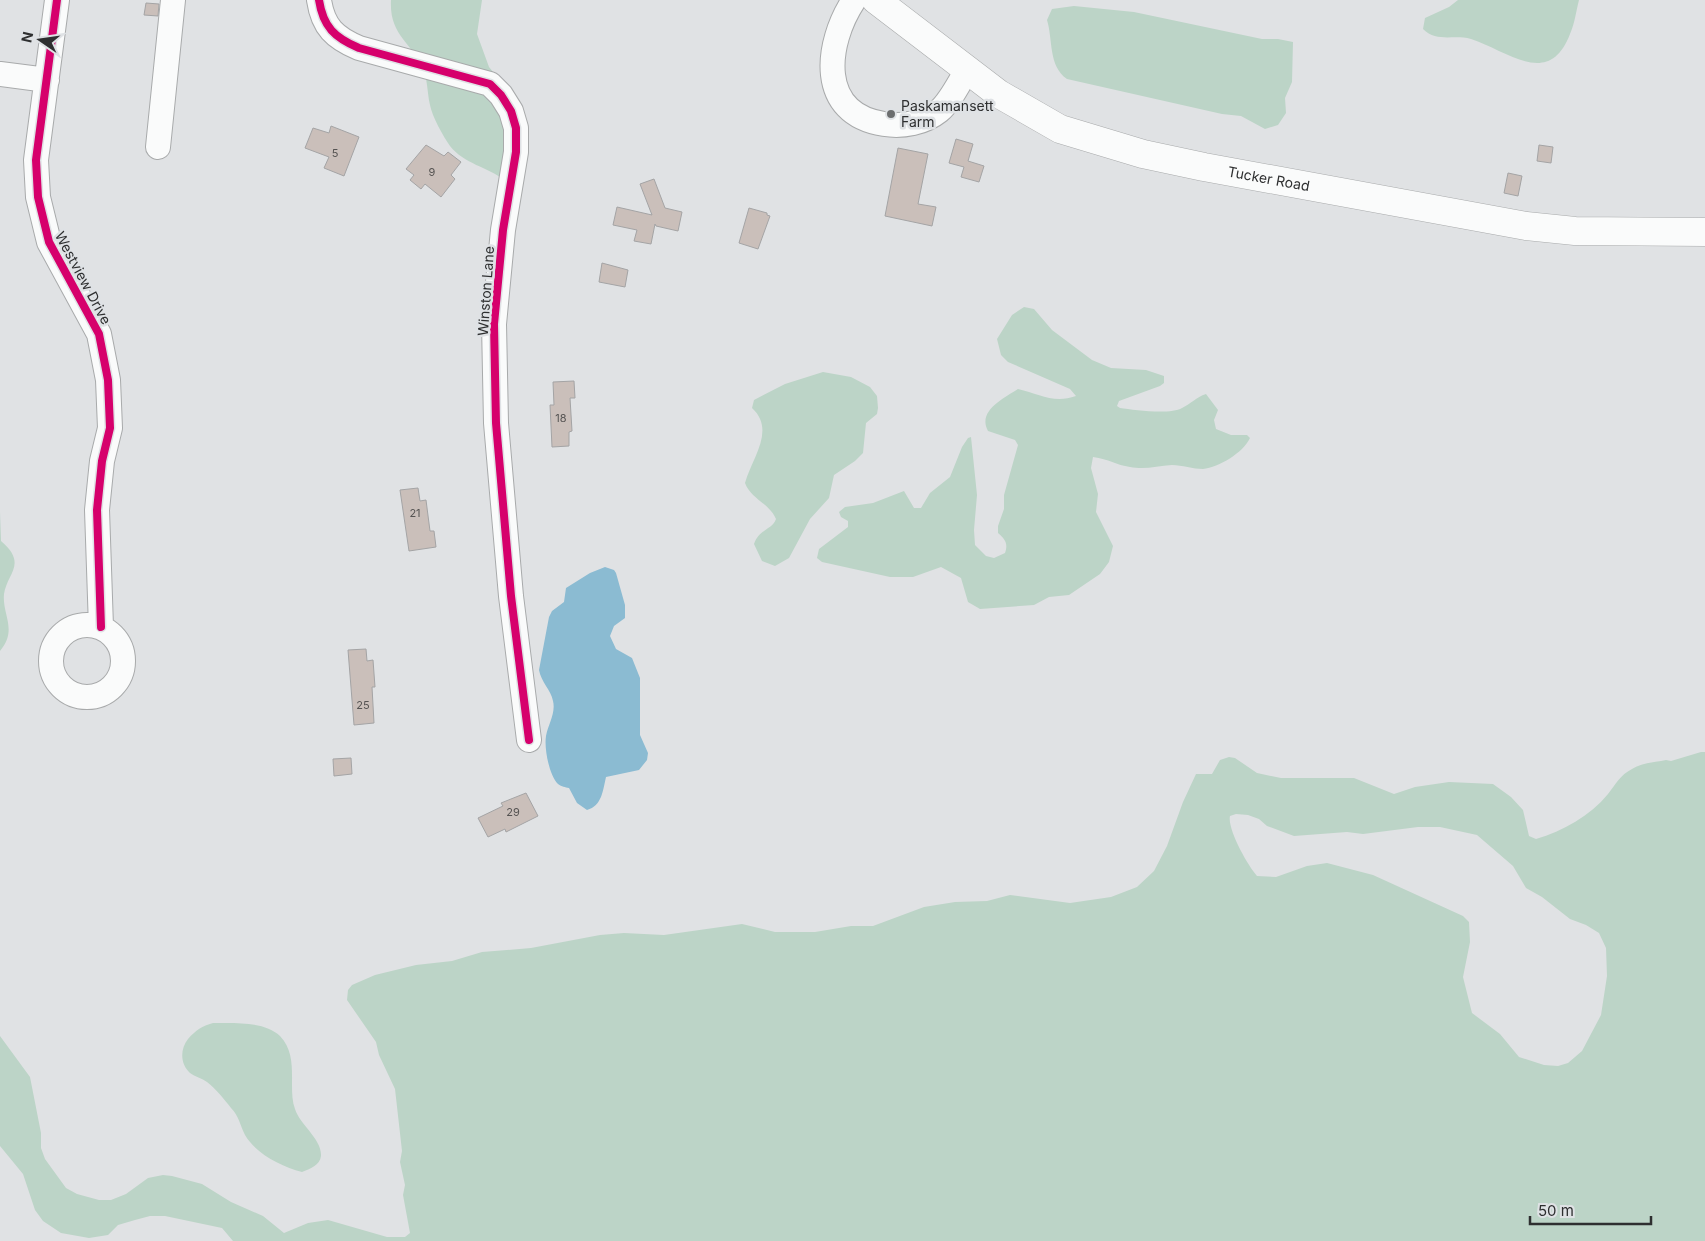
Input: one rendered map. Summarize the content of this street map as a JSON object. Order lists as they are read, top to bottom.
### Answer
{
  "streets": {
    "main road": ["Tucker Road"],
    "street": ["Westview Drive", "Winston Lane"]
  },
  "places": ["Paskamansett Farm"],
  "house_numbers": [
    "5",
    "9",
    "18",
    "21",
    "25",
    "29"
  ],
  "scale_bar": "50 m",
  "north": "left"
}
